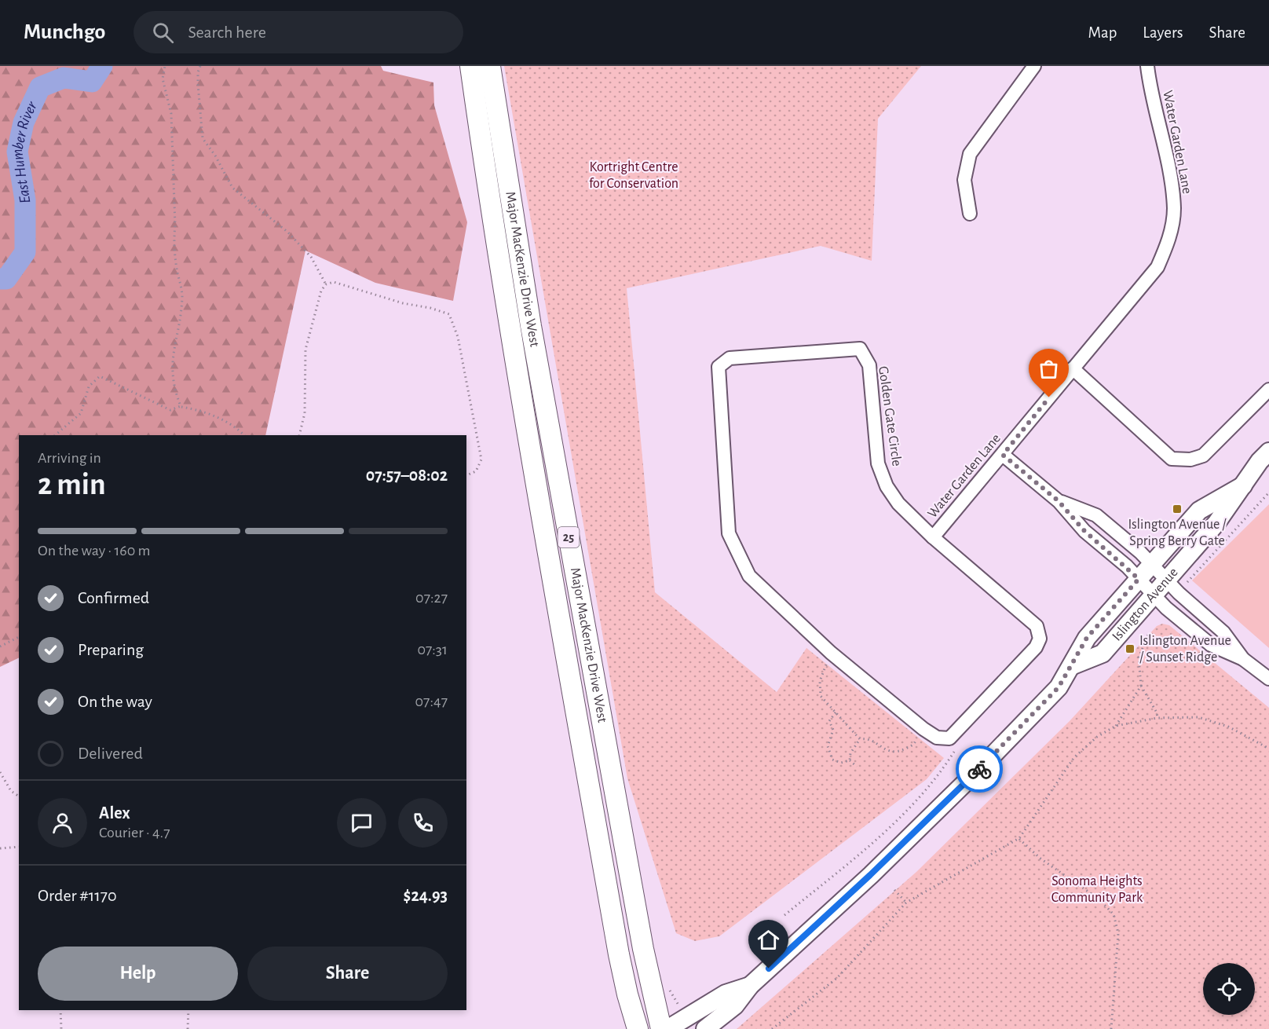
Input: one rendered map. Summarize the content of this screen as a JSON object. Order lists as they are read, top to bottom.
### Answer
{
  "streets": {
    "main road": ["Major MacKenzie Drive West", "25", "Islington Avenue"],
    "street": ["Water Garden Lane", "Golden Gate Circle"]
  },
  "crossings": [
    ["Water Garden Lane", "Golden Gate Circle"]
  ],
  "water": ["East Humber River"],
  "parks": ["Kortright Centre for Conservation", "Sonoma Heights Community Park"],
  "places": {
    "transit": ["Islington Avenue / Spring Berry Gate", "Islington Avenue / Sunset Ridge"]
  },
  "page": {
    "header": "Munchgo",
    "search": "Search here",
    "nav": ["Map", "Layers", "Share"],
    "heading": ["2 min", "Arriving in", "07:57–08:02"],
    "panel": [
      "Alex",
      "Courier · 4.7",
      "Order #1170",
      "$24.93"
    ],
    "bar": "On the way · 160 m",
    "list": [
      ["Confirmed", "07:27"],
      ["Preparing", "07:31"],
      ["On the way", "07:47"],
      "Delivered"
    ],
    "buttons": ["Help", "Share"]
  }
}
